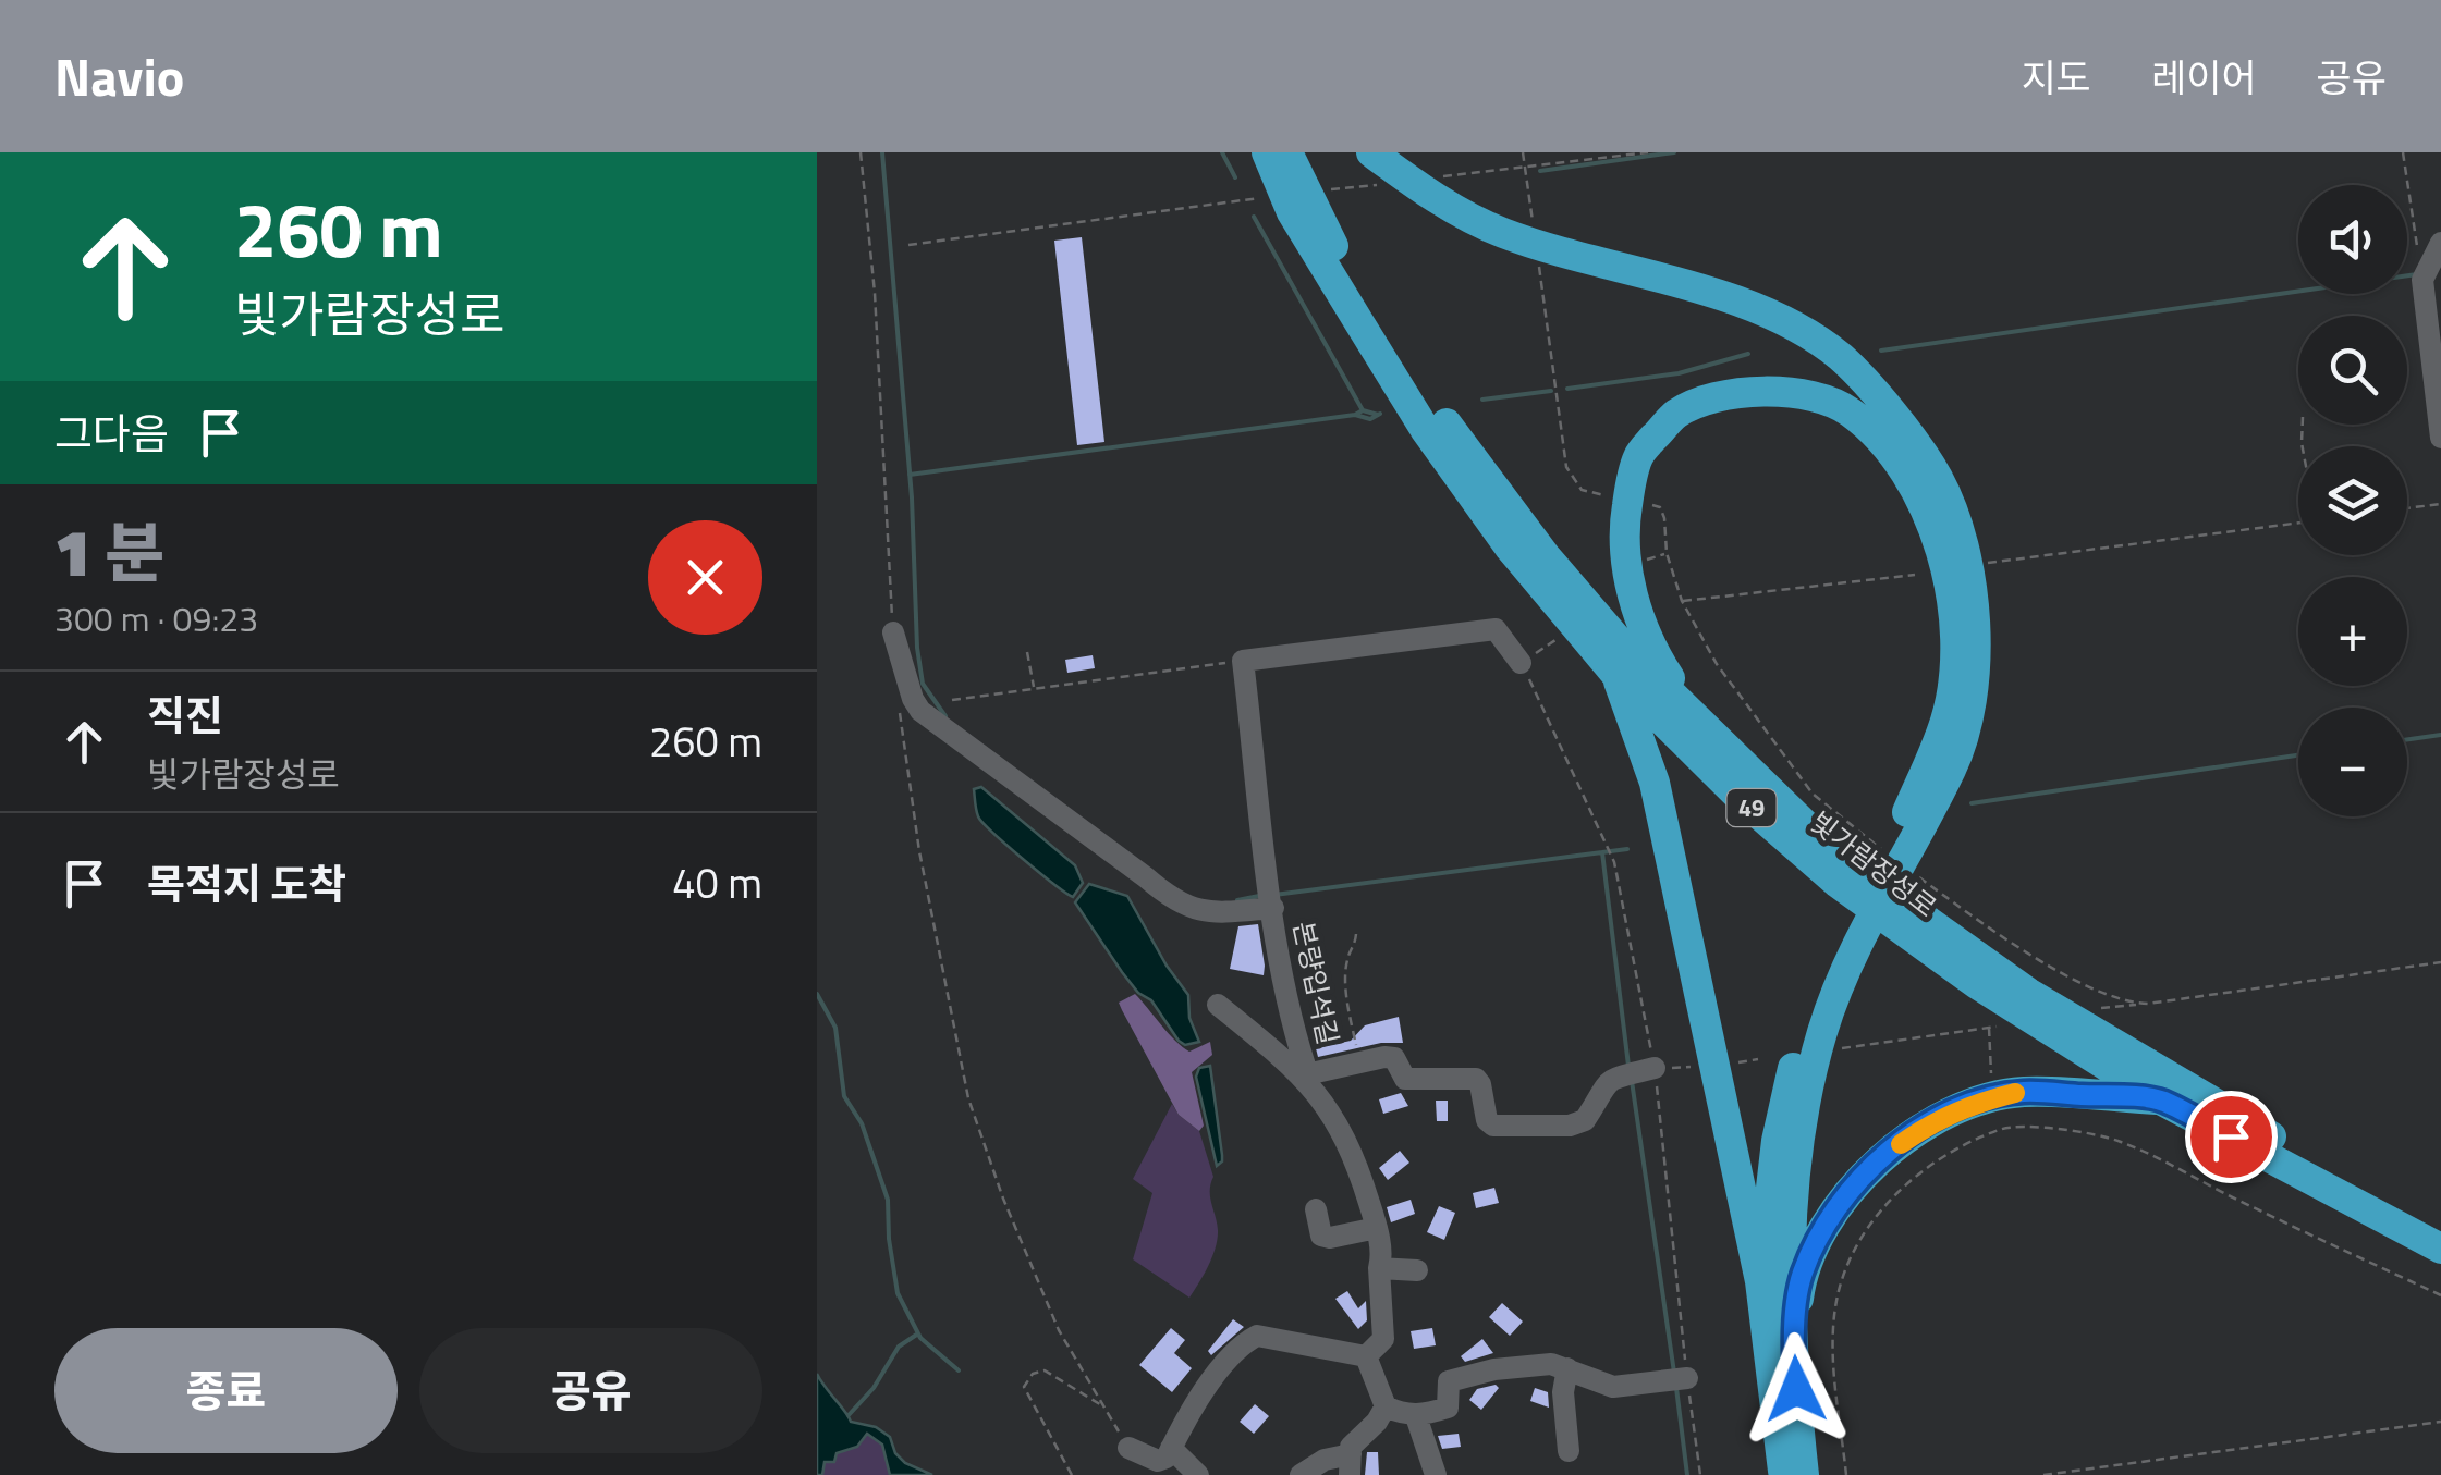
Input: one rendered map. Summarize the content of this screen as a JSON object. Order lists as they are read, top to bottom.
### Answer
{
  "streets": {
    "highway": ["49", "빛가람장성로"],
    "lane": ["본량입석길"]
  },
  "page": {
    "header": "Navio",
    "nav": ["지도", "레이어", "공유"],
    "turn": ["260 m", "빛가람장성로"],
    "map_buttons": ["+", "−"],
    "then": "그다음",
    "heading": ["1 분", "300 m · 09:23"],
    "list": [
      {
        "name": "직진",
        "note": "빛가람장성로",
        "value": "260 m"
      },
      {
        "name": "목적지 도착",
        "value": "40 m"
      }
    ],
    "buttons": ["종료", "공유"]
  }
}
